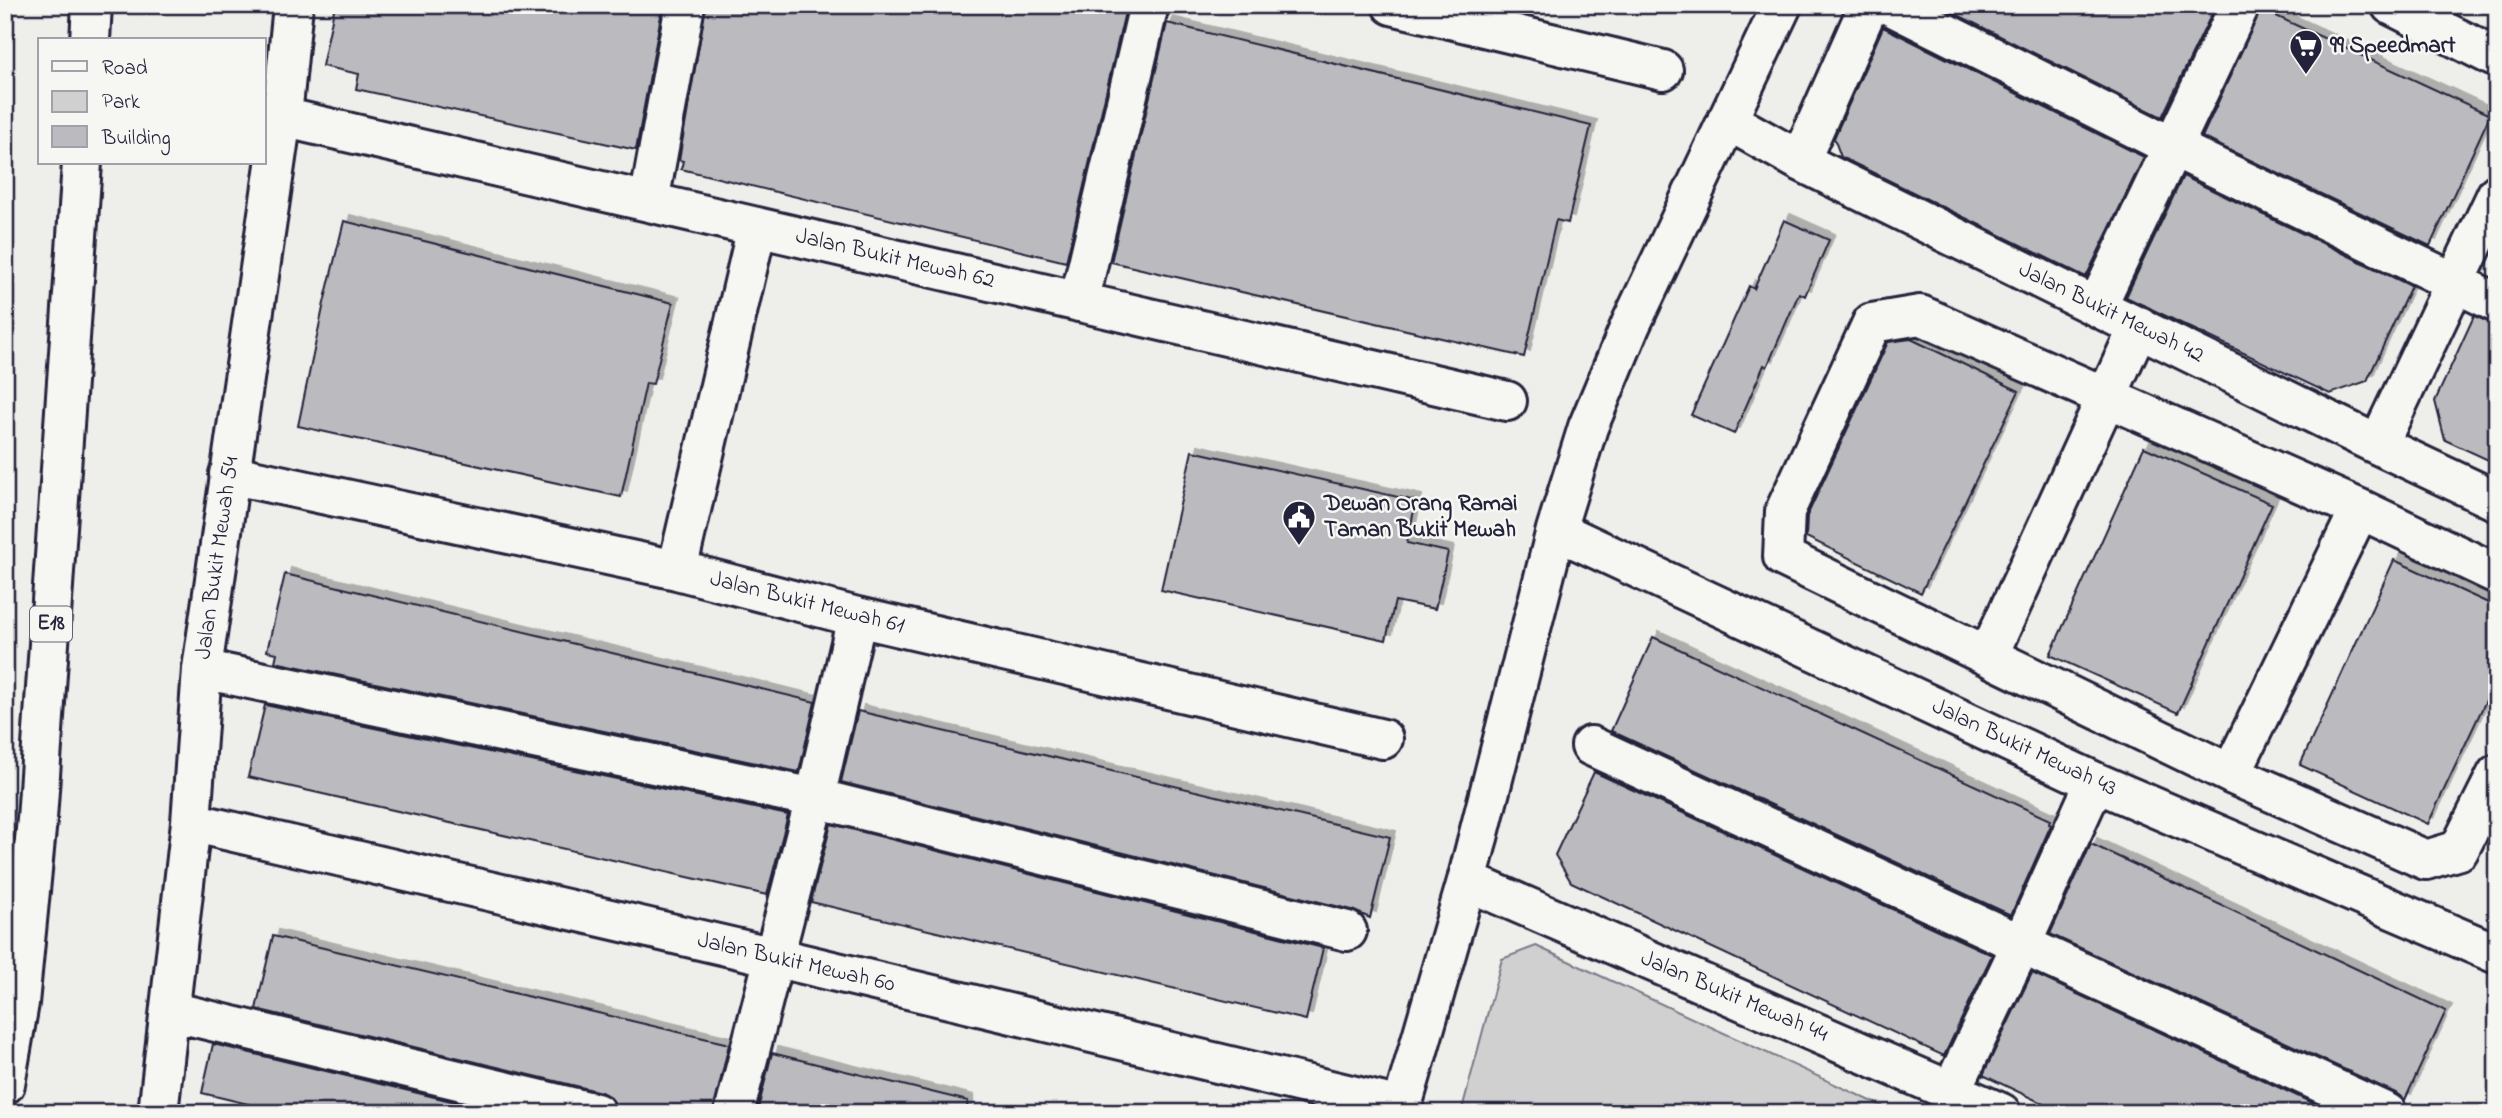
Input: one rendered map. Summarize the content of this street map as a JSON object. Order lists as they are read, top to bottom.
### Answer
{
  "streets": {
    "main road": [
      "Jalan Bukit Mewah 62",
      "Jalan Bukit Mewah 42",
      "Jalan Bukit Mewah 54",
      "Jalan Bukit Mewah 61",
      "E18",
      "Jalan Bukit Mewah 43",
      "Jalan Bukit Mewah 60",
      "Jalan Bukit Mewah 44"
    ]
  },
  "crossings": [
    ["Jalan Bukit Mewah 62", "Jalan Bukit Mewah 54"],
    ["Jalan Bukit Mewah 54", "Jalan Bukit Mewah 61"],
    ["Jalan Bukit Mewah 54", "Jalan Bukit Mewah 60"]
  ],
  "places": {
    "supermarket": ["99 Speedmart"],
    "public building": ["Dewan Orang Ramai Taman Bukit Mewah"]
  },
  "legend": ["Road", "Park", "Building"]
}
